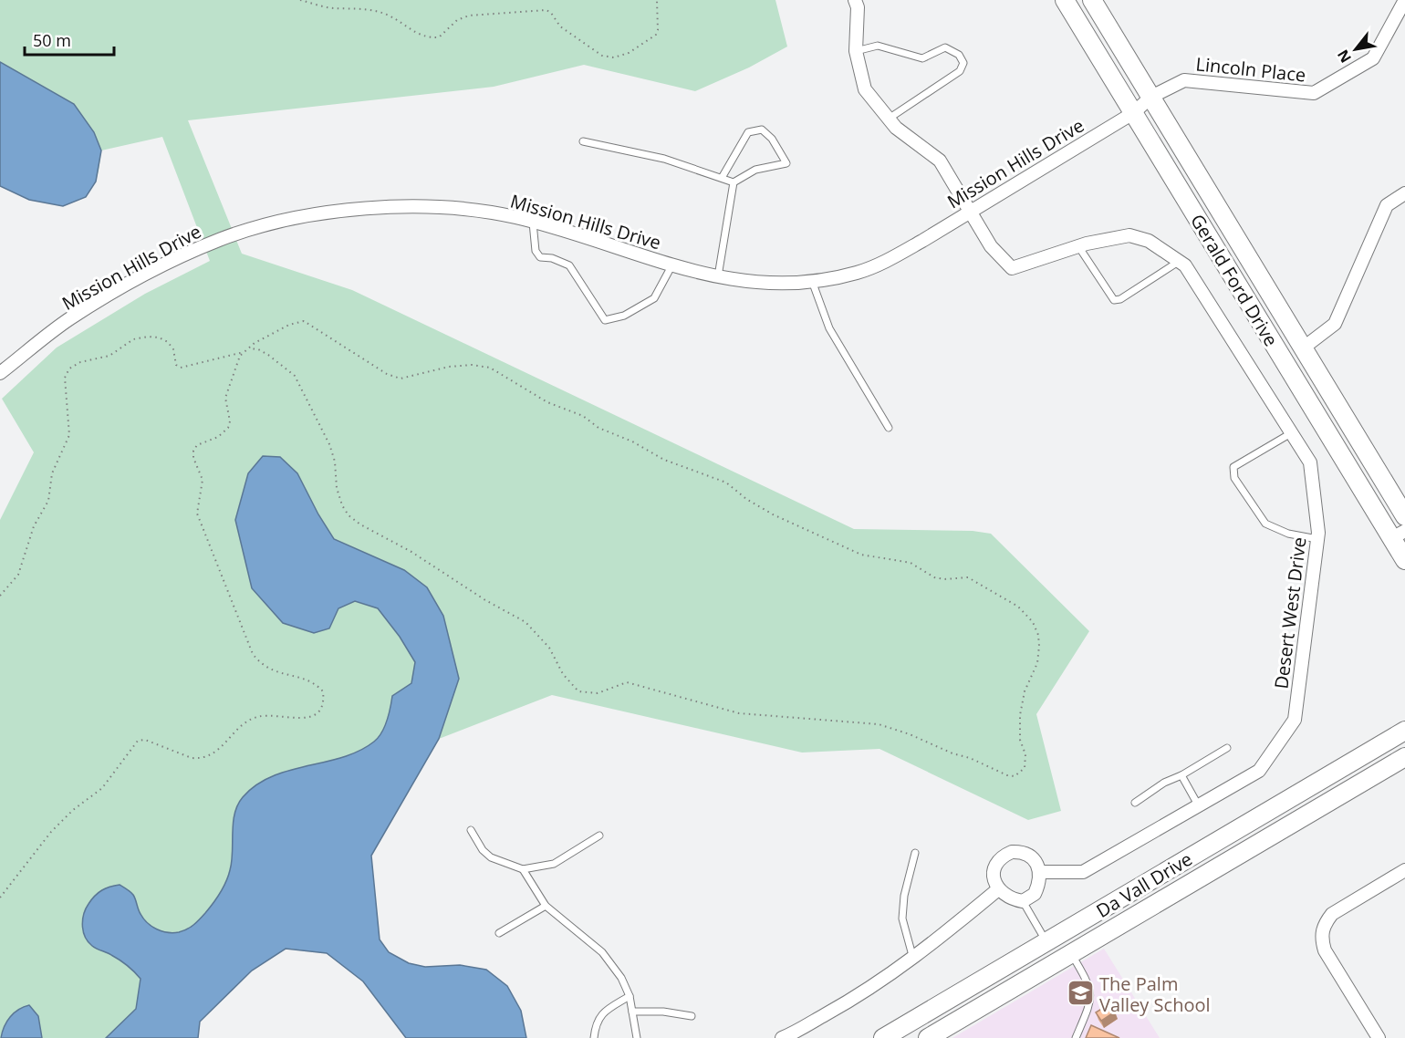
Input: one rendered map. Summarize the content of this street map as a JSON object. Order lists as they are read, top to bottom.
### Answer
{
  "streets": {
    "main road": ["Gerald Ford Drive", "Da Vall Drive"],
    "street": ["Lincoln Place", "Mission Hills Drive", "Desert West Drive"]
  },
  "crossings": [
    ["Lincoln Place", "Mission Hills Drive"],
    ["Lincoln Place", "Gerald Ford Drive"],
    ["Mission Hills Drive", "Gerald Ford Drive"],
    ["Mission Hills Drive", "Desert West Drive"]
  ],
  "places": {
    "school or university": ["The Palm Valley School"]
  },
  "scale_bar": "50 m",
  "north": "bottom left"
}
